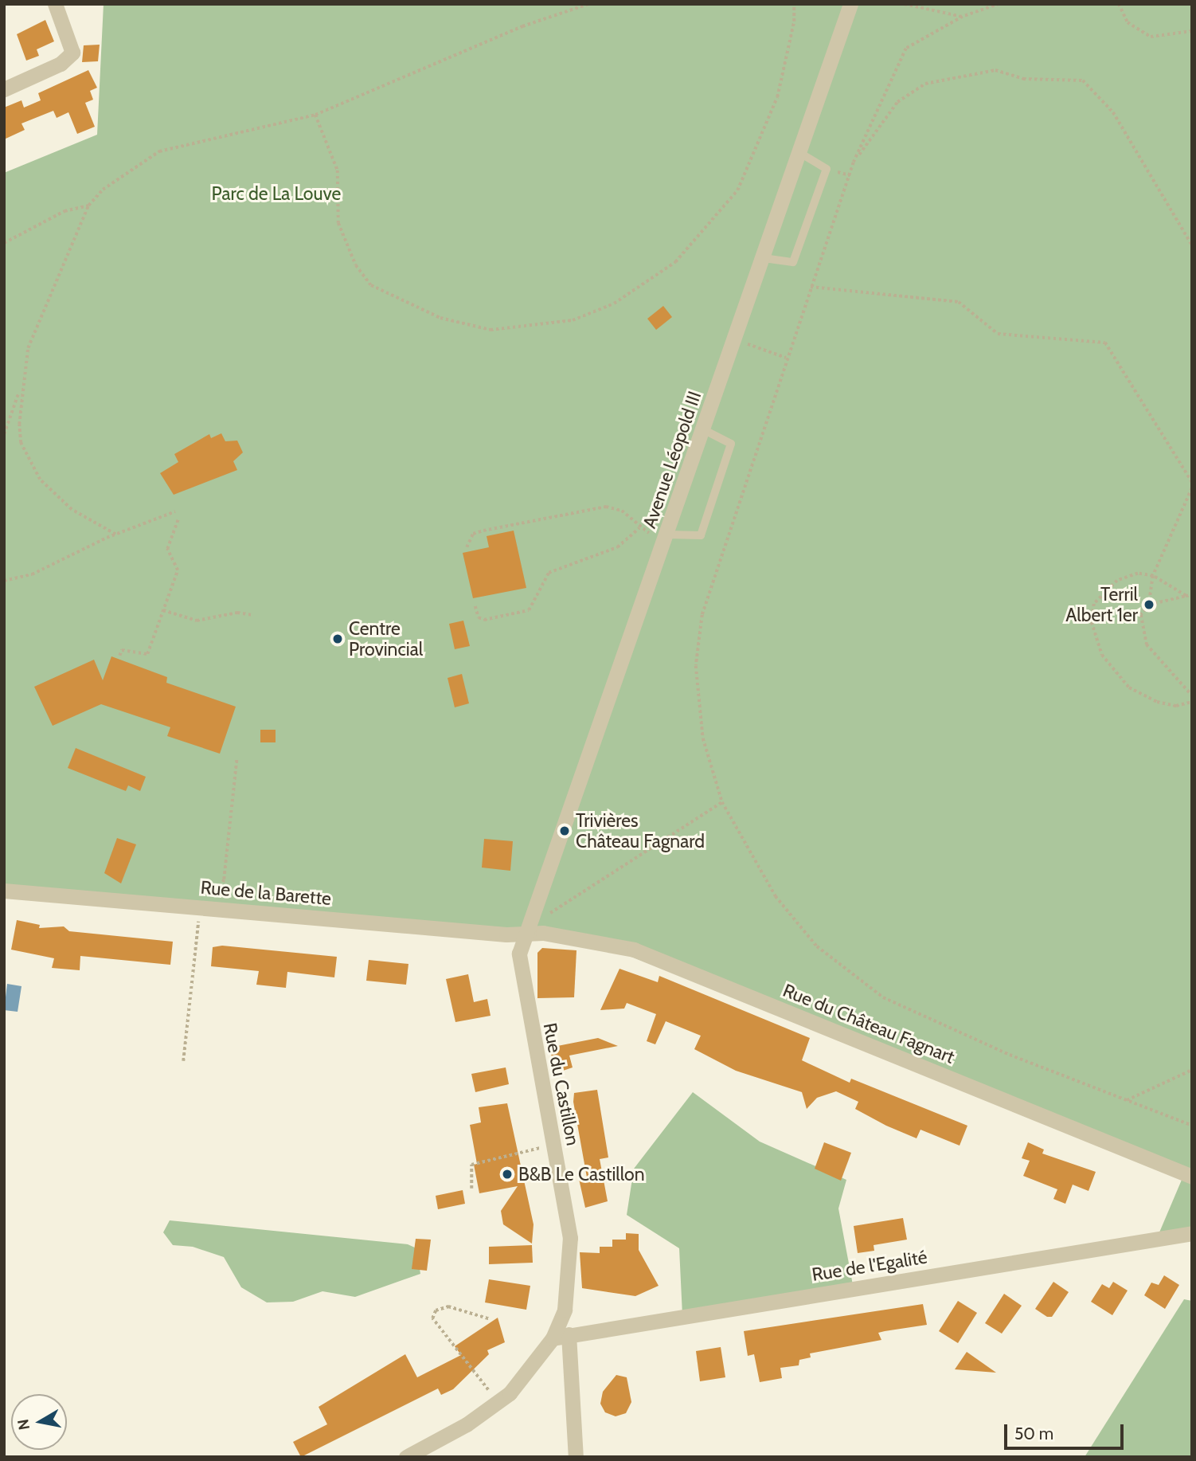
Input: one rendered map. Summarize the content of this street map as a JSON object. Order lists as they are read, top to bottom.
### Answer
{
  "streets": {
    "street": [
      "Avenue Léopold III",
      "Rue de la Barette",
      "Rue du Château Fagnart",
      "Rue du Castillon",
      "Rue de l'Egalité"
    ]
  },
  "crossings": [
    ["Avenue Léopold III", "Rue de la Barette"],
    ["Avenue Léopold III", "Rue du Château Fagnart"],
    ["Avenue Léopold III", "Rue du Castillon"],
    ["Rue de la Barette", "Rue du Château Fagnart"],
    ["Rue de la Barette", "Rue du Castillon"],
    ["Rue du Château Fagnart", "Rue du Castillon"],
    ["Rue du Castillon", "Rue de l'Egalité"]
  ],
  "parks": ["Parc de La Louve"],
  "places": [
    "Terril Albert 1er",
    "Centre Provincial",
    "Trivières Château Fagnard",
    "B&B Le Castillon"
  ],
  "scale_bar": "50 m",
  "north": "left"
}
